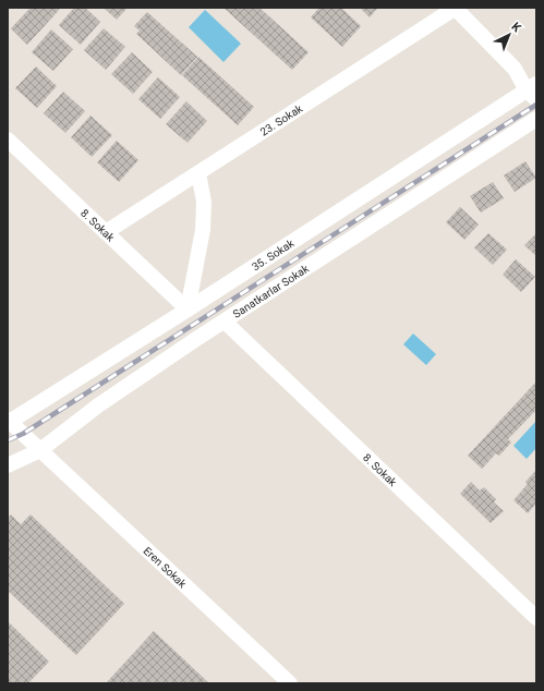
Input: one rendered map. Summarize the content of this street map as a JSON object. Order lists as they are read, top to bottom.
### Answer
{
  "streets": {
    "street": [
      "23. Sokak",
      "8. Sokak",
      "35. Sokak",
      "Sanatkarlar Sokak",
      "Eren Sokak"
    ]
  },
  "crossings": [
    ["23. Sokak", "8. Sokak"],
    ["8. Sokak", "35. Sokak"],
    ["8. Sokak", "Sanatkarlar Sokak"],
    ["35. Sokak", "Eren Sokak"],
    ["Sanatkarlar Sokak", "Eren Sokak"]
  ],
  "north": "top right"
}
